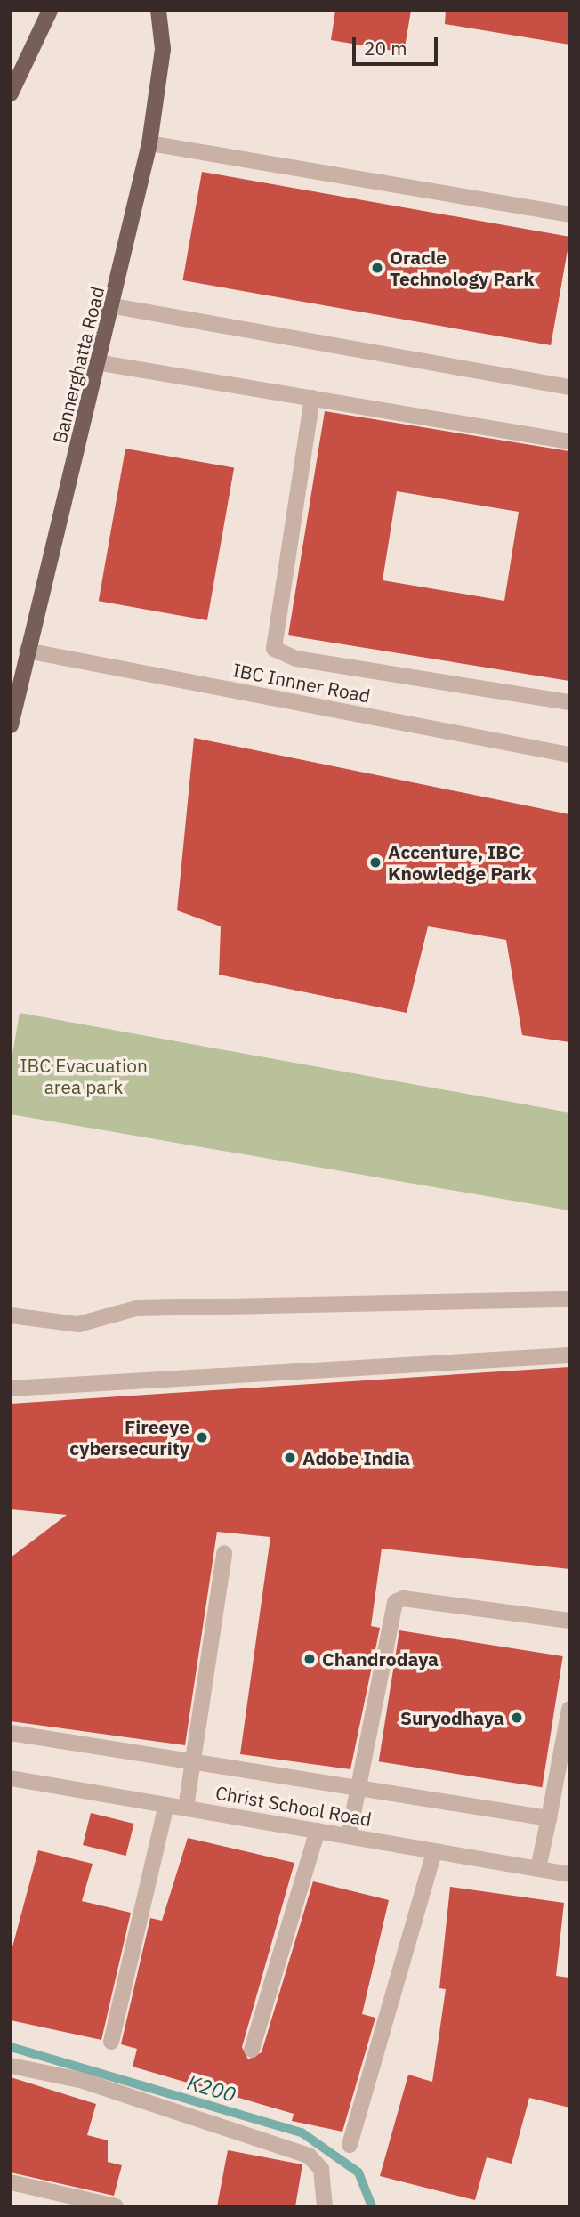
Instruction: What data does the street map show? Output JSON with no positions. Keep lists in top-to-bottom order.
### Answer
{
  "streets": {
    "main road": ["Bannerghatta Road"],
    "street": ["IBC Innner Road", "Christ School Road"]
  },
  "crossings": [
    ["Bannerghatta Road", "IBC Innner Road"]
  ],
  "water": ["K200"],
  "parks": ["IBC Evacuation area park"],
  "places": [
    "Oracle Technology Park",
    "Accenture, IBC Knowledge Park",
    "Fireeye cybersecurity",
    "Adobe India",
    "Chandrodaya",
    "Suryodhaya"
  ],
  "scale_bar": "20 m"
}
